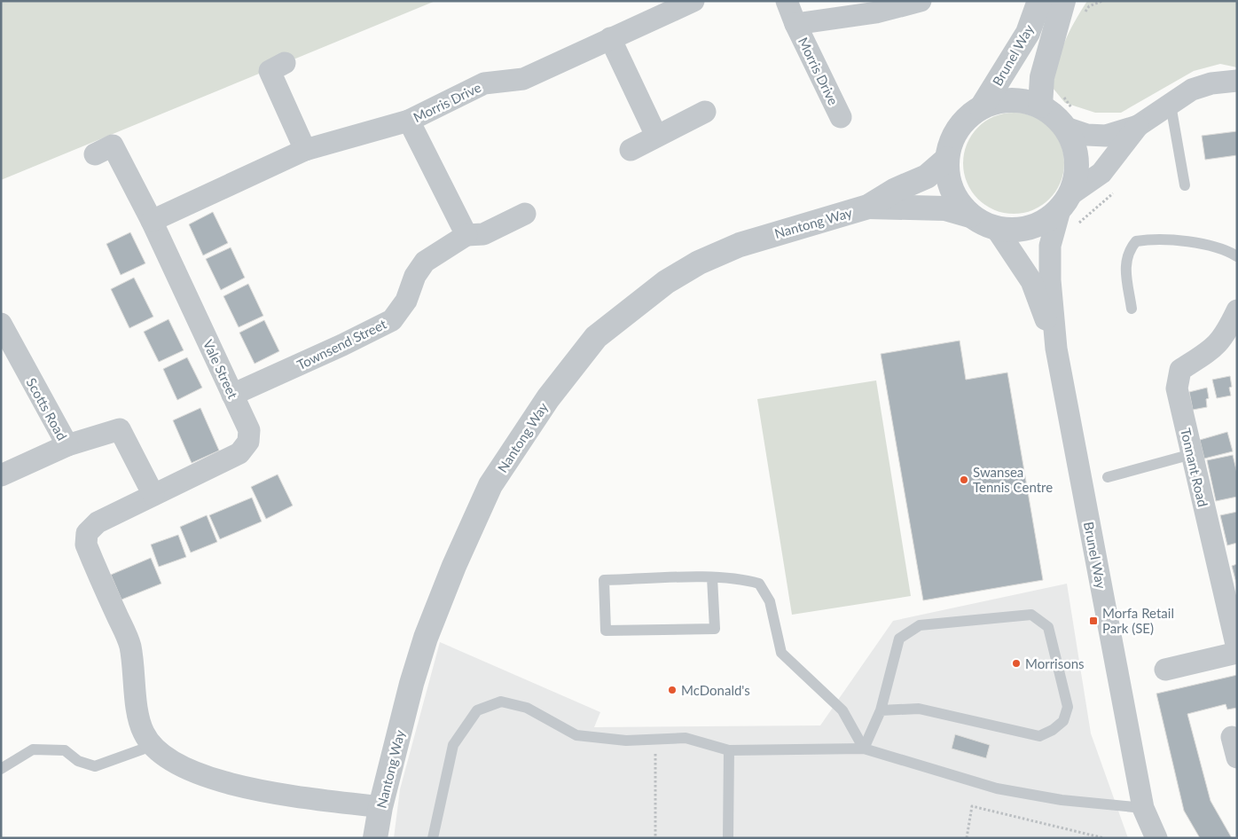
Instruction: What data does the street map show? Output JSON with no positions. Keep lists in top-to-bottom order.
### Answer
{
  "streets": {
    "street": [
      "Brunel Way",
      "Morris Drive",
      "Nantong Way",
      "Townsend Street",
      "Vale Street",
      "Scotts Road",
      "Tonnant Road"
    ]
  },
  "crossings": [
    ["Brunel Way", "Nantong Way"],
    ["Morris Drive", "Vale Street"],
    ["Townsend Street", "Vale Street"],
    ["Vale Street", "Scotts Road"]
  ],
  "places": {
    "other": ["Swansea Tennis Centre", "Morrisons", "McDonald's"],
    "transit": ["Morfa Retail Park (SE)"]
  }
}
